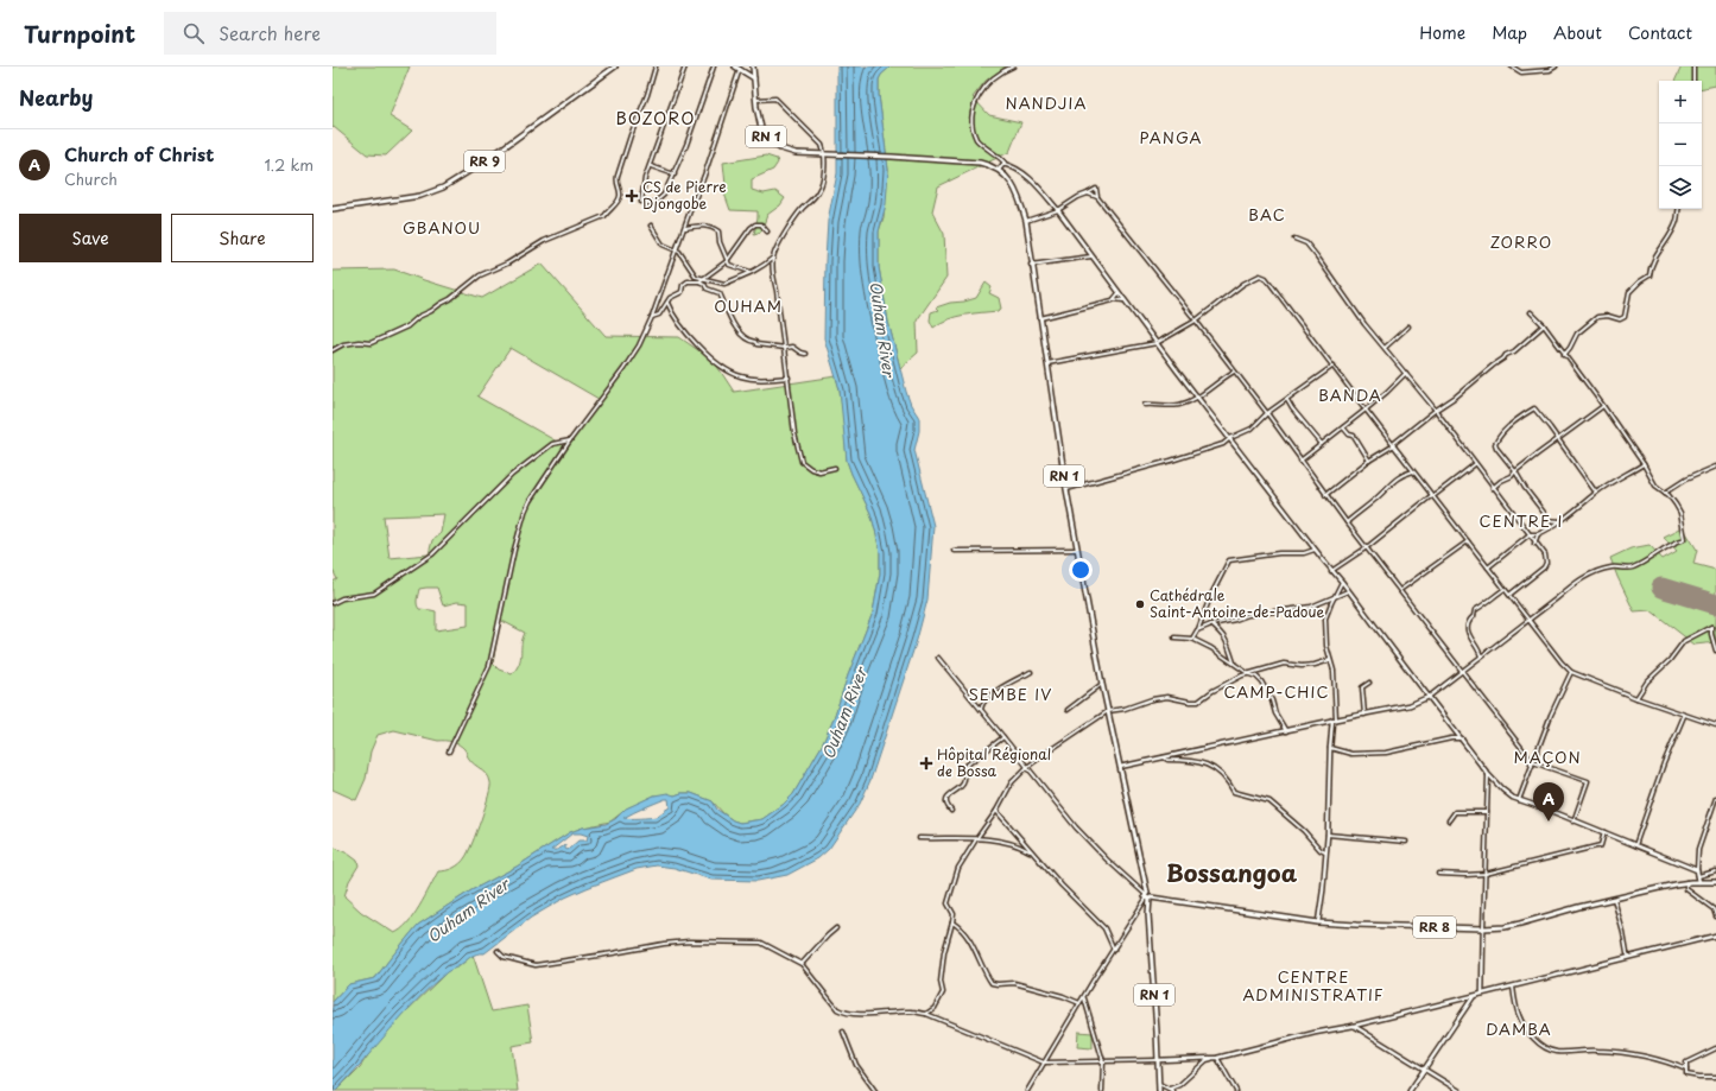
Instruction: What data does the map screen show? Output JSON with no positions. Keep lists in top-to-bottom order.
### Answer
{
  "streets": {
    "main road": ["RN 1", "RR 9", "RR 8"]
  },
  "crossings": [
    ["RN 1", "RR 8"]
  ],
  "districts": [
    "NANDJIA",
    "BOZORO",
    "PANGA",
    "BAC",
    "GBANOU",
    "ZORRO",
    "OUHAM",
    "BANDA",
    "CENTRE I",
    "CAMP-CHIC",
    "SEMBE IV",
    "MAÇON",
    "Bossangoa",
    "CENTRE ADMINISTRATIF",
    "DAMBA"
  ],
  "water": ["Ouham River"],
  "places": {
    "health": ["CS de Pierre Djongobe", "Hôpital Régional de Bossa"],
    "other": ["Cathédrale Saint-Antoine-de-Padoue"]
  },
  "page": {
    "header": "Turnpoint",
    "search": "Search here",
    "nav": [
      "Home",
      "Map",
      "About",
      "Contact"
    ],
    "heading": "Nearby",
    "map_buttons": ["+", "−"],
    "list": [
      {
        "mark": "A",
        "name": "Church of Christ",
        "note": "Church",
        "value": "1.2 km"
      }
    ],
    "buttons": ["Save", "Share"],
    "pins": "A"
  }
}
